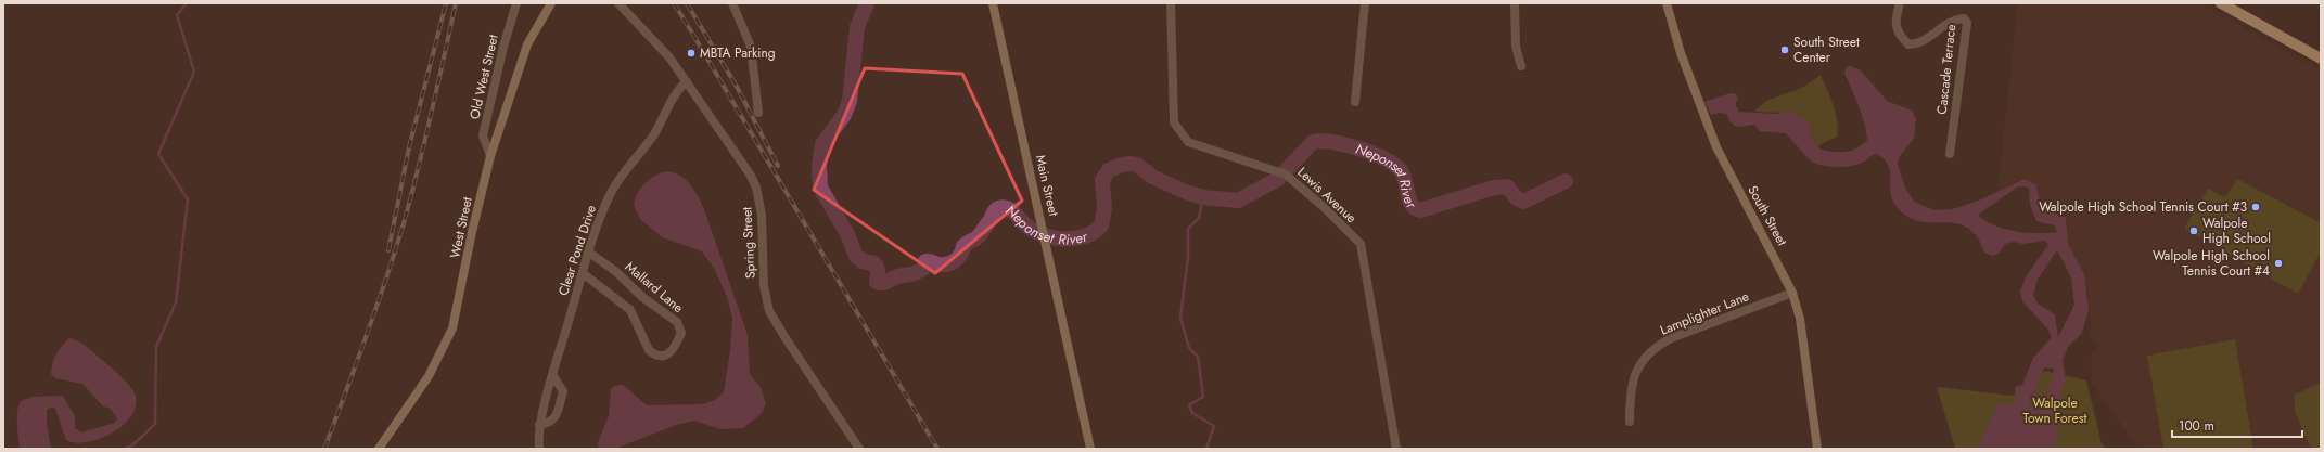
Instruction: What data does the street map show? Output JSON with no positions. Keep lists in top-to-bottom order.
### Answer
{
  "streets": {
    "street": [
      "Cascade Terrace",
      "Old West Street",
      "Main Street",
      "Lewis Avenue",
      "South Street",
      "West Street",
      "Spring Street",
      "Clear Pond Drive",
      "Mallard Lane",
      "Lamplighter Lane"
    ]
  },
  "crossings": [
    ["Old West Street", "West Street"],
    ["South Street", "Lamplighter Lane"],
    ["Spring Street", "Clear Pond Drive"],
    ["Clear Pond Drive", "Mallard Lane"]
  ],
  "water": ["Neponset River"],
  "parks": ["Walpole Town Forest"],
  "places": [
    "South Street Center",
    "MBTA Parking",
    "Walpole High School Tennis Court #3",
    "Walpole High School",
    "Walpole High School Tennis Court #4"
  ],
  "scale_bar": "100 m"
}
